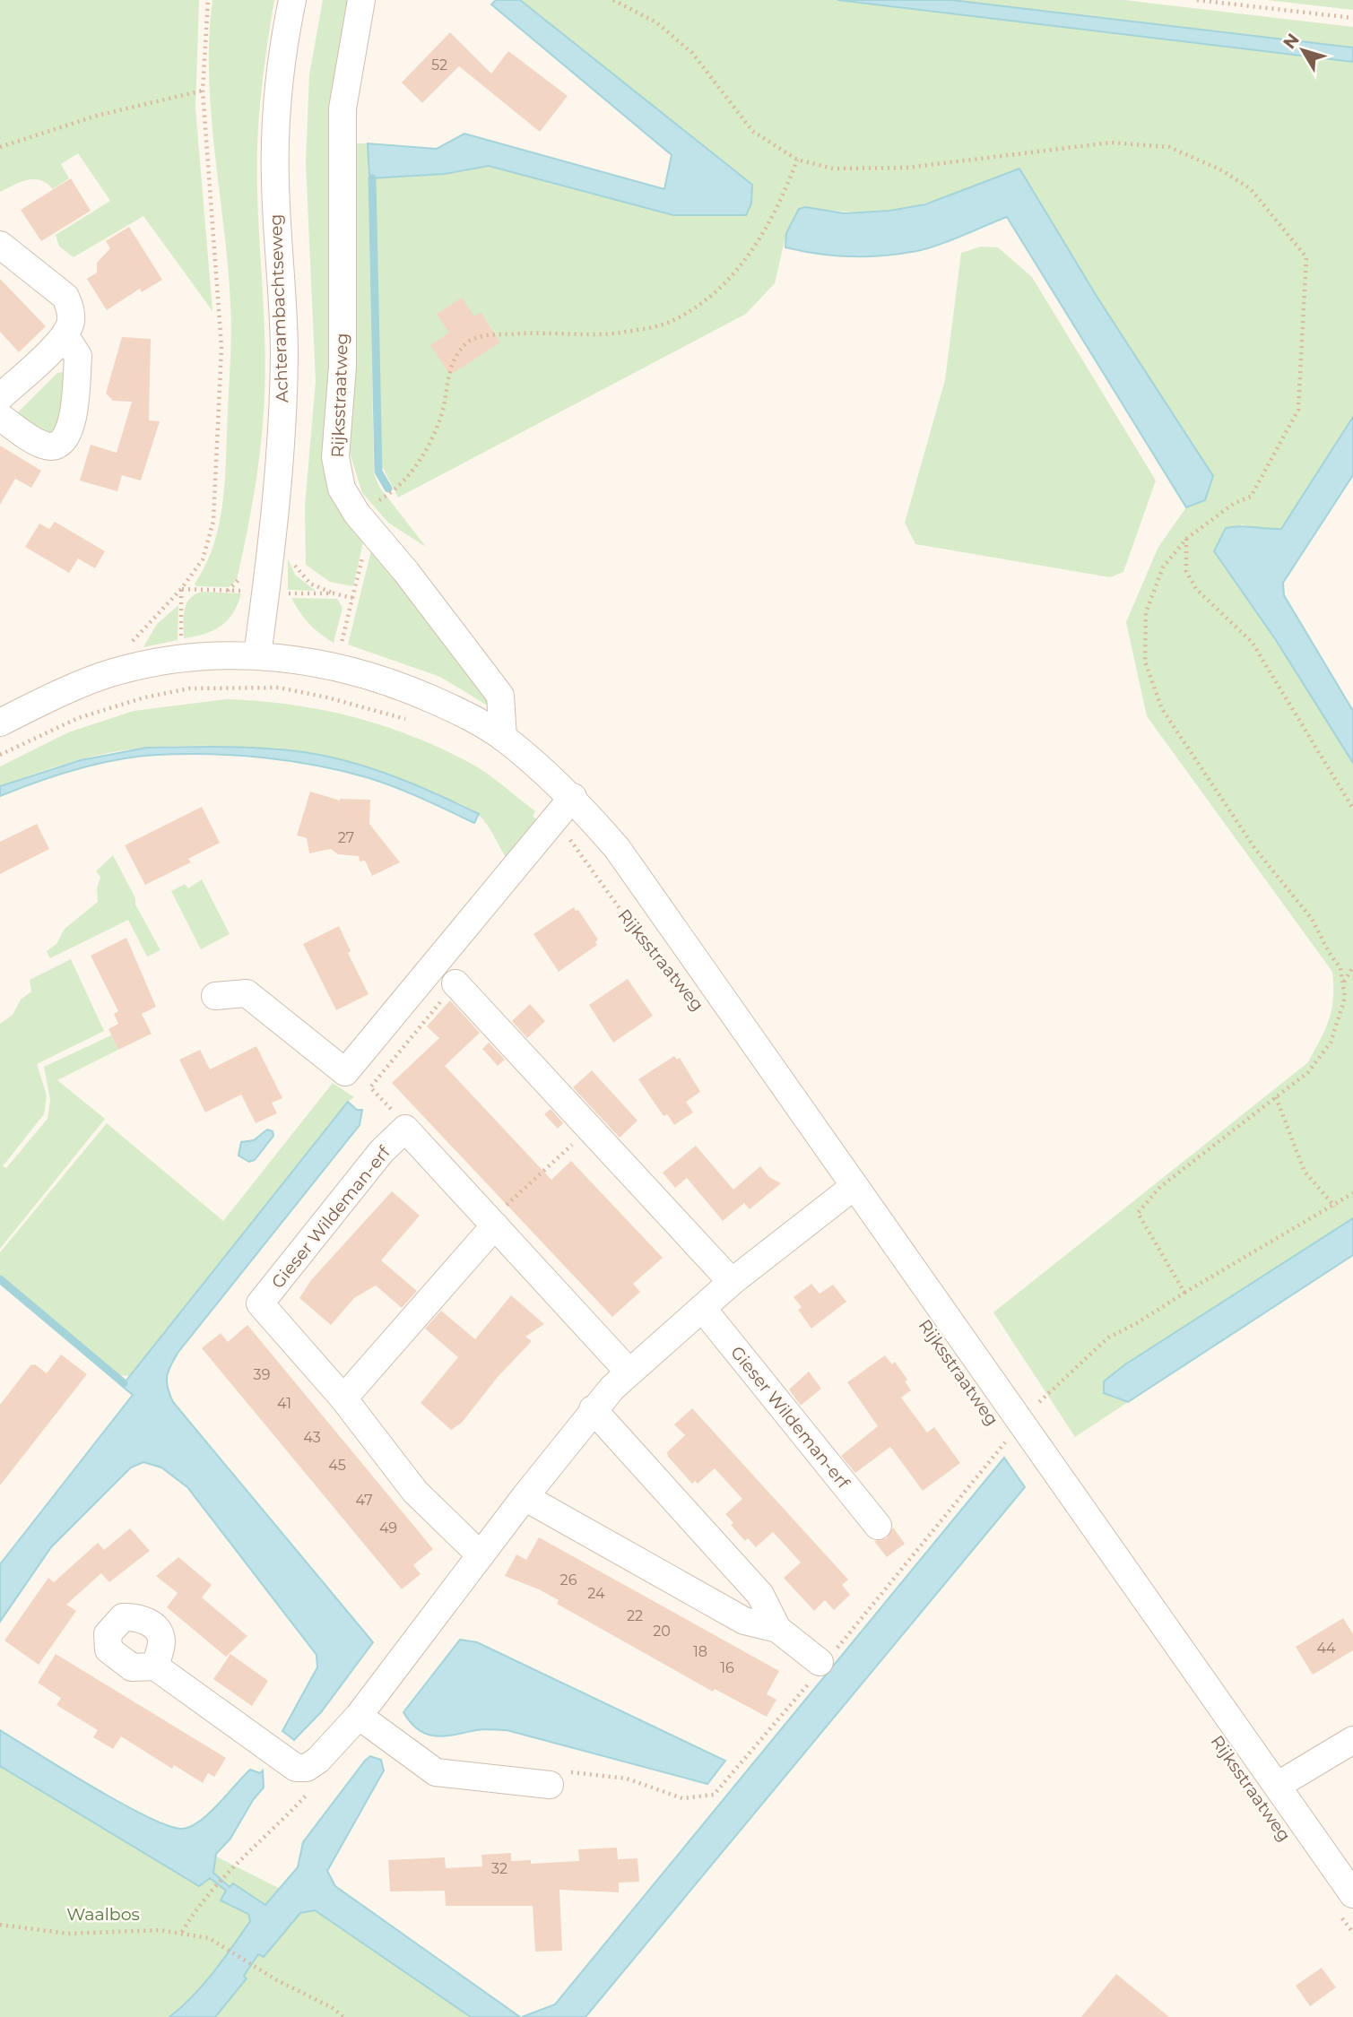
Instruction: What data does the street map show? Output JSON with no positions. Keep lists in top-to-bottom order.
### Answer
{
  "streets": {
    "street": ["Achterambachtseweg", "Rijksstraatweg", "Gieser Wildeman-erf"]
  },
  "crossings": [
    ["Achterambachtseweg", "Rijksstraatweg"]
  ],
  "parks": ["Waalbos"],
  "house_numbers": [
    "52",
    "27",
    "39",
    "41",
    "43",
    "45",
    "47",
    "49",
    "26",
    "24",
    "22",
    "20",
    "44",
    "18",
    "16",
    "32"
  ],
  "north": "top left"
}
